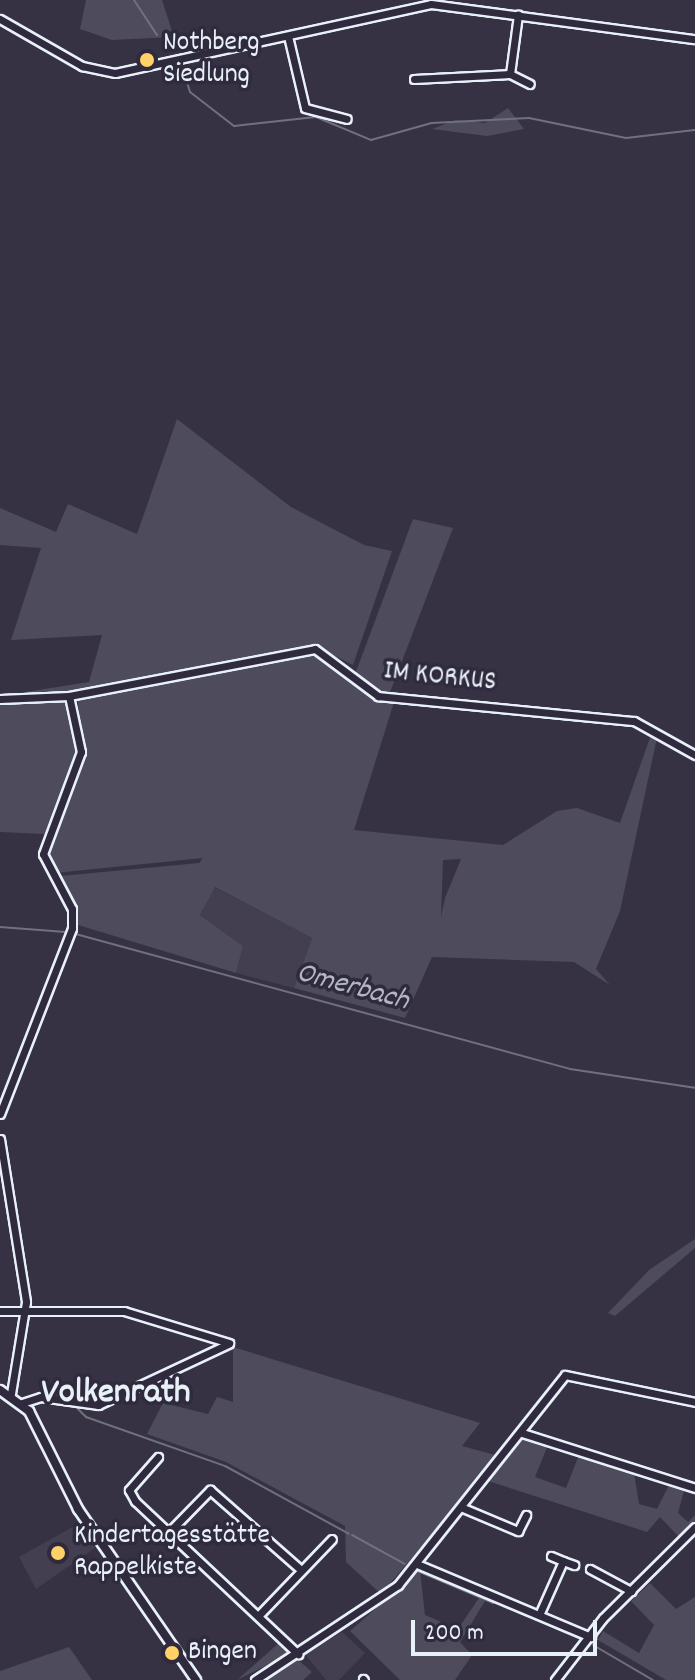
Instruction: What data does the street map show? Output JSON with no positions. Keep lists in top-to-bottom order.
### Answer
{
  "streets": {
    "street": ["IM KORKUS"]
  },
  "districts": ["Volkenrath"],
  "water": ["Omerbach"],
  "places": ["Nothberg Siedlung", "Kindertagesstätte Rappelkiste", "Bingen"],
  "scale_bar": "200 m"
}
